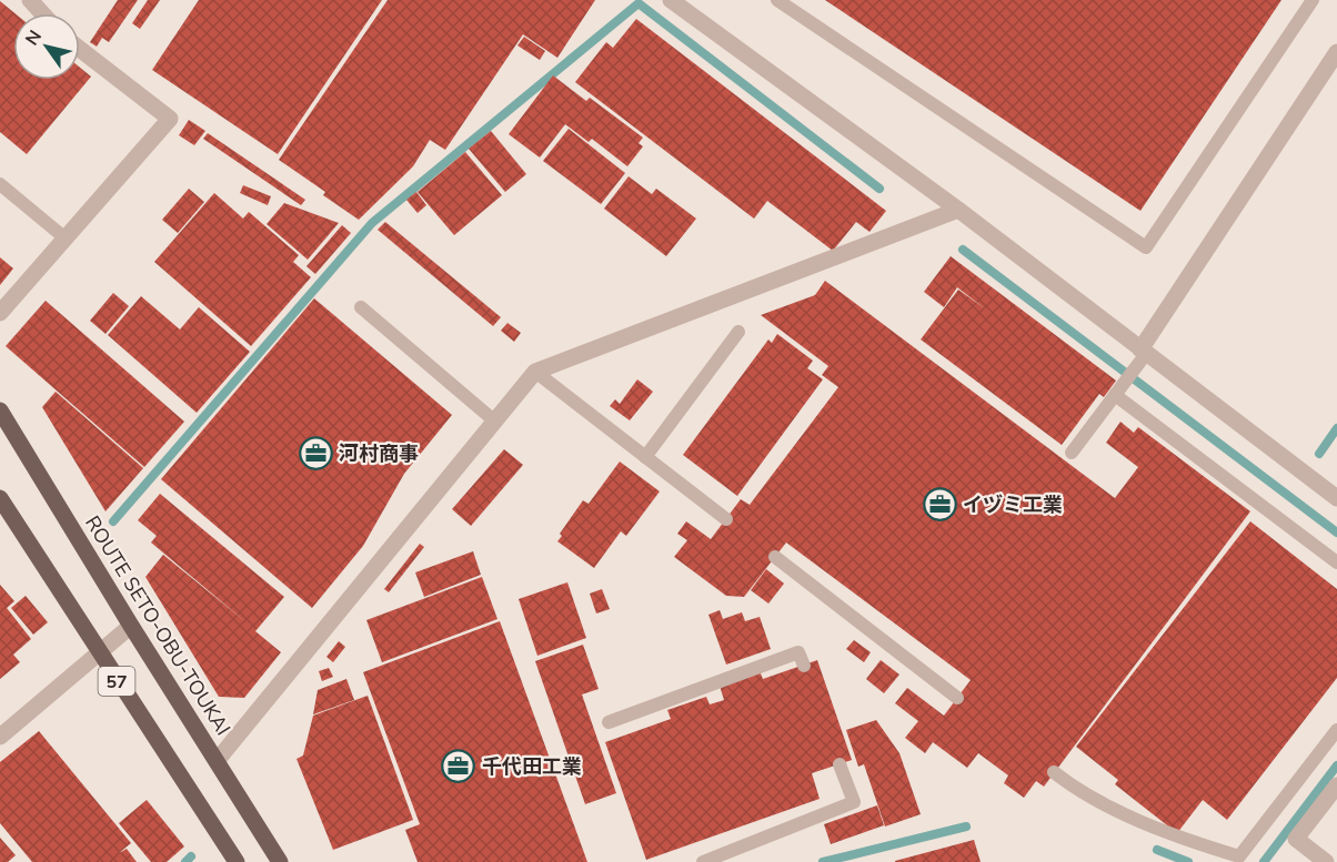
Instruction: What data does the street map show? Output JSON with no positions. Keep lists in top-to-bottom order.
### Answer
{
  "streets": {
    "main road": ["ROUTE SETO-OBU-TOUKAI", "57"]
  },
  "places": {
    "office": ["河村商事", "イヅミ工業", "千代田工業"]
  },
  "north": "top left"
}
